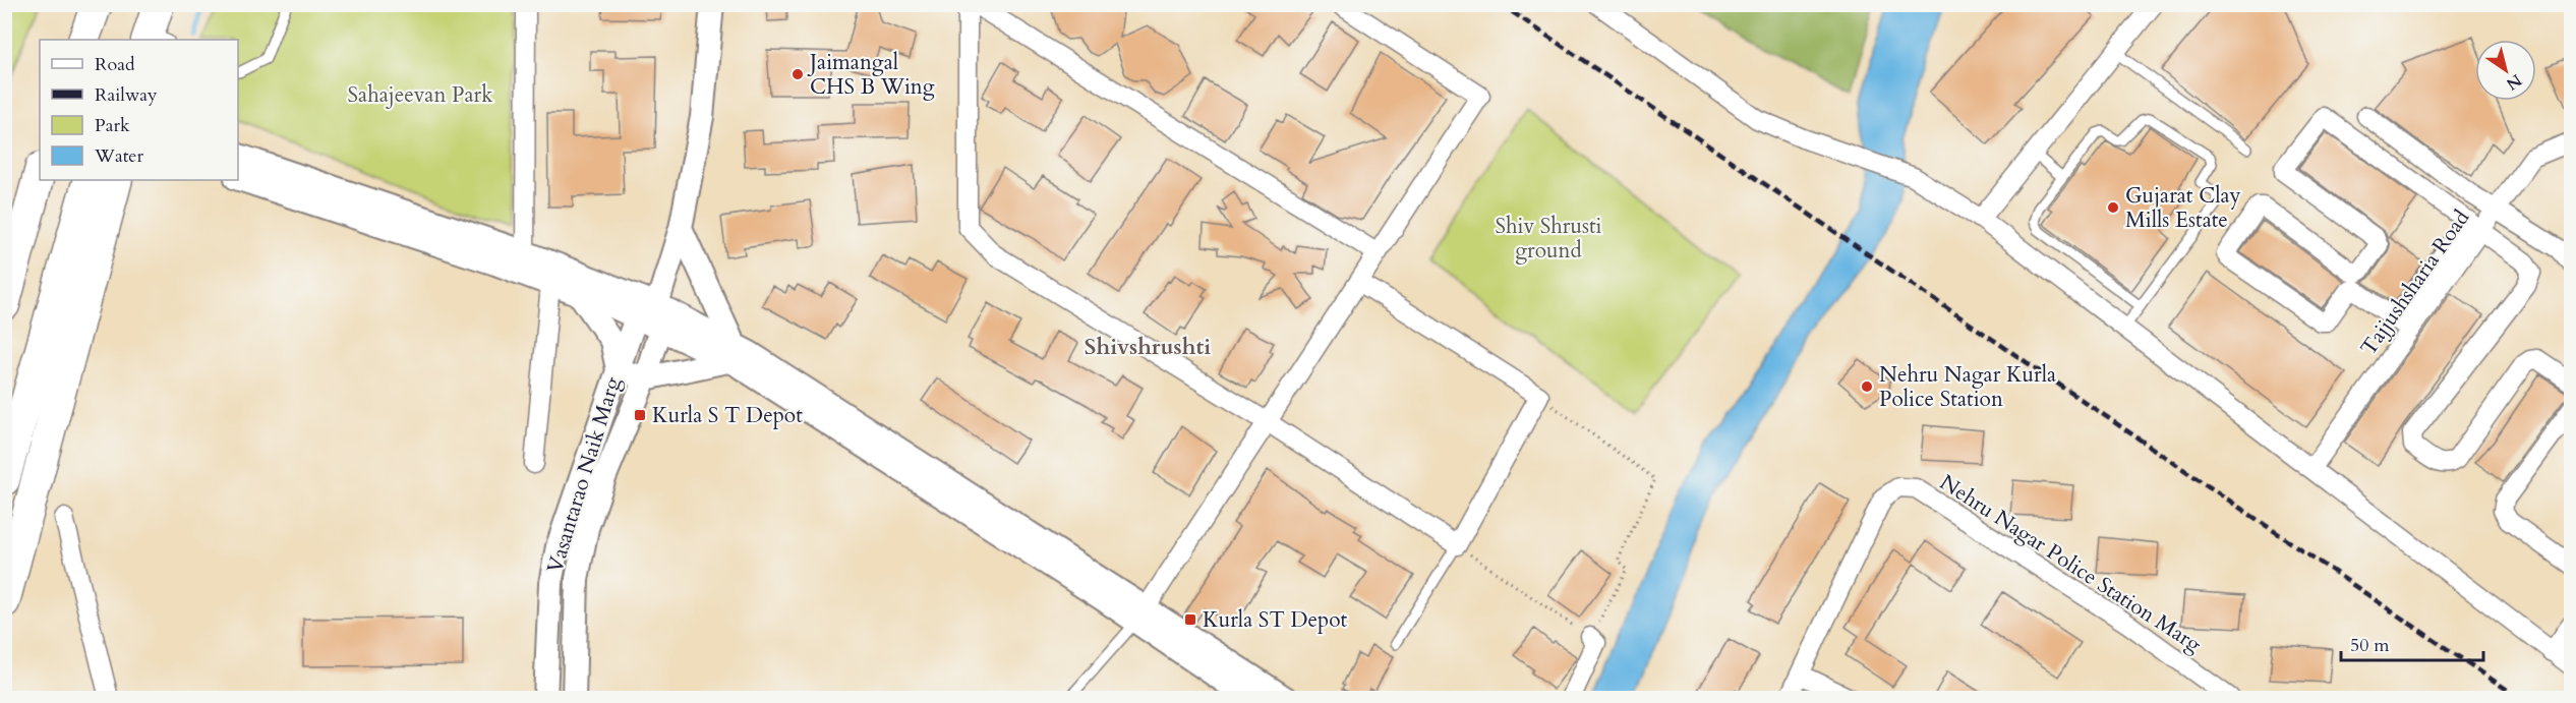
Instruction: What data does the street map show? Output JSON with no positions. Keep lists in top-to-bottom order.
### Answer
{
  "streets": {
    "street": ["Tajjushsharia Road", "Vasantarao Naik Marg", "Nehru Nagar Police Station Marg"]
  },
  "districts": ["Shivshrushti"],
  "parks": ["Sahajeevan Park", "Shiv Shrusti ground"],
  "places": {
    "other": ["Jaimangal CHS B Wing", "Gujarat Clay Mills Estate", "Nehru Nagar Kurla Police Station"],
    "transit": ["Kurla S T Depot", "Kurla ST Depot"]
  },
  "legend": [
    "Road",
    "Railway",
    "Park",
    "Water"
  ],
  "scale_bar": "50 m",
  "north": "bottom right"
}
